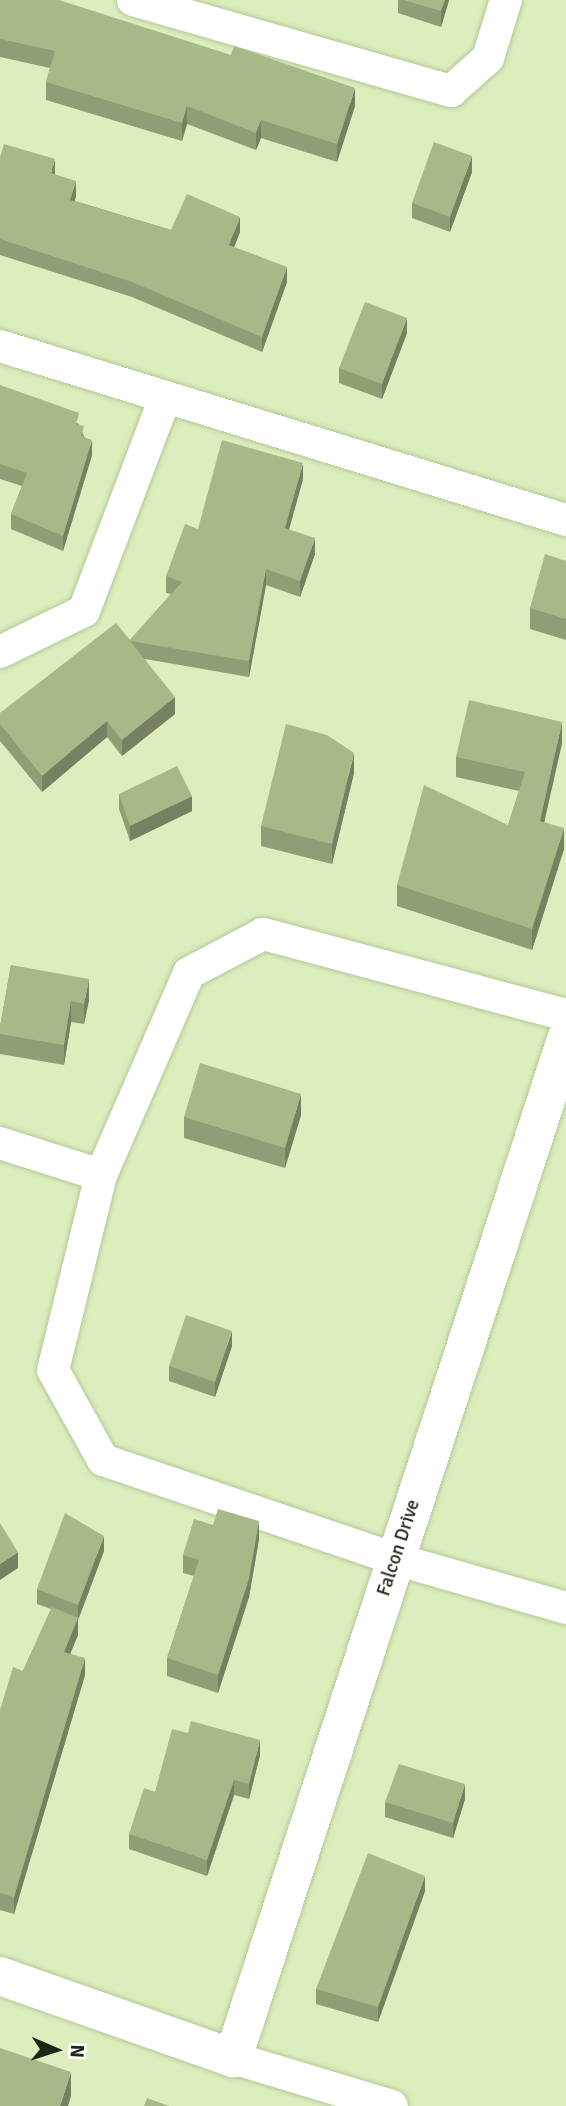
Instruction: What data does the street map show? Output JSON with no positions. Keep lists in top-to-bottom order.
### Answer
{
  "streets": {
    "street": ["Falcon Drive"]
  },
  "north": "right"
}
